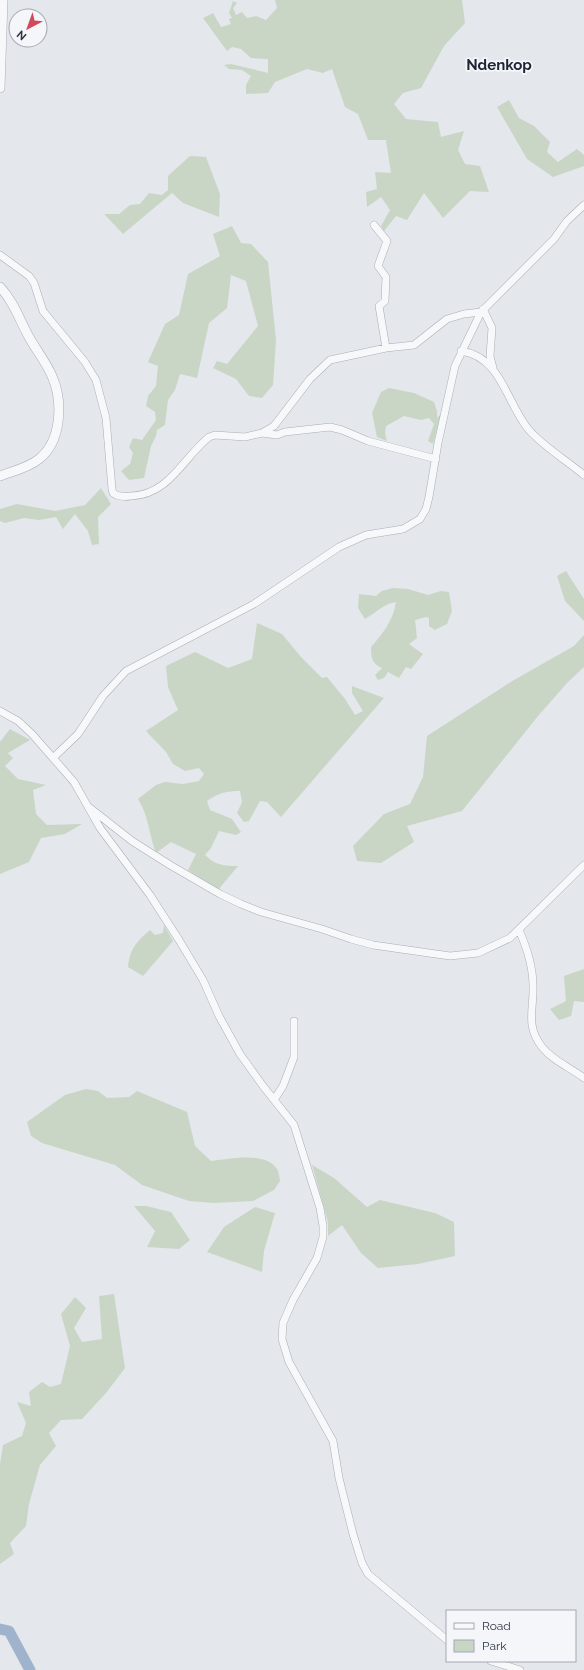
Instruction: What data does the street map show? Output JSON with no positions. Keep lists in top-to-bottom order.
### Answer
{
  "districts": ["Ndenkop"],
  "legend": ["Road", "Park"],
  "north": "bottom left"
}
